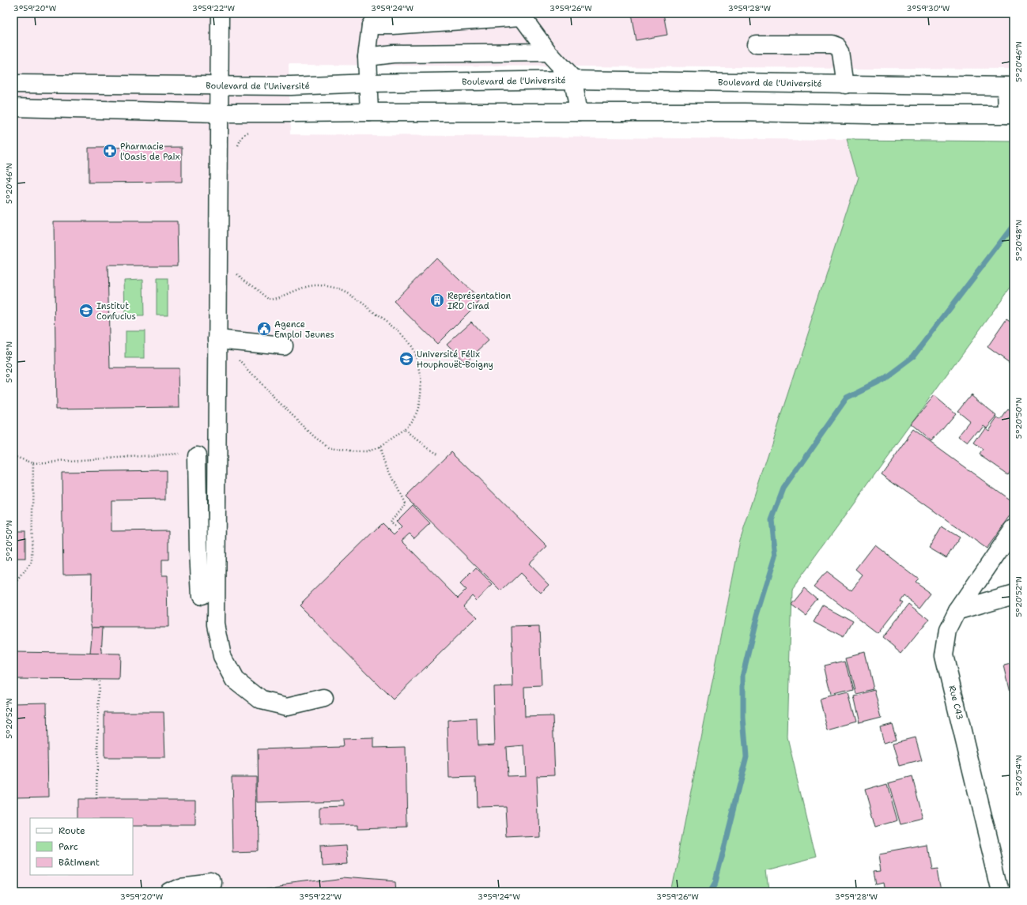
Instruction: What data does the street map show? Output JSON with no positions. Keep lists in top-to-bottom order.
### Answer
{
  "streets": {
    "street": ["Boulevard de l'Université", "Rue C43"]
  },
  "places": {
    "pharmacy": ["Pharmacie l'Oasis de Paix"],
    "building": ["Représentation IRD Cirad"],
    "school or university": ["Institut Confucius", "Université Félix Houphouët-Boigny"],
    "public building": ["Agence Emploi Jeunes"]
  },
  "legend": ["Route", "Parc", "Bâtiment"],
  "coordinates": [
    "3°59'20\"W",
    "3°59'22\"W",
    "3°59'24\"W",
    "3°59'26\"W",
    "3°59'28\"W",
    "3°59'30\"W",
    "5°20'46\"N",
    "5°20'48\"N",
    "5°20'50\"N",
    "5°20'52\"N",
    "5°20'54\"N"
  ]
}
